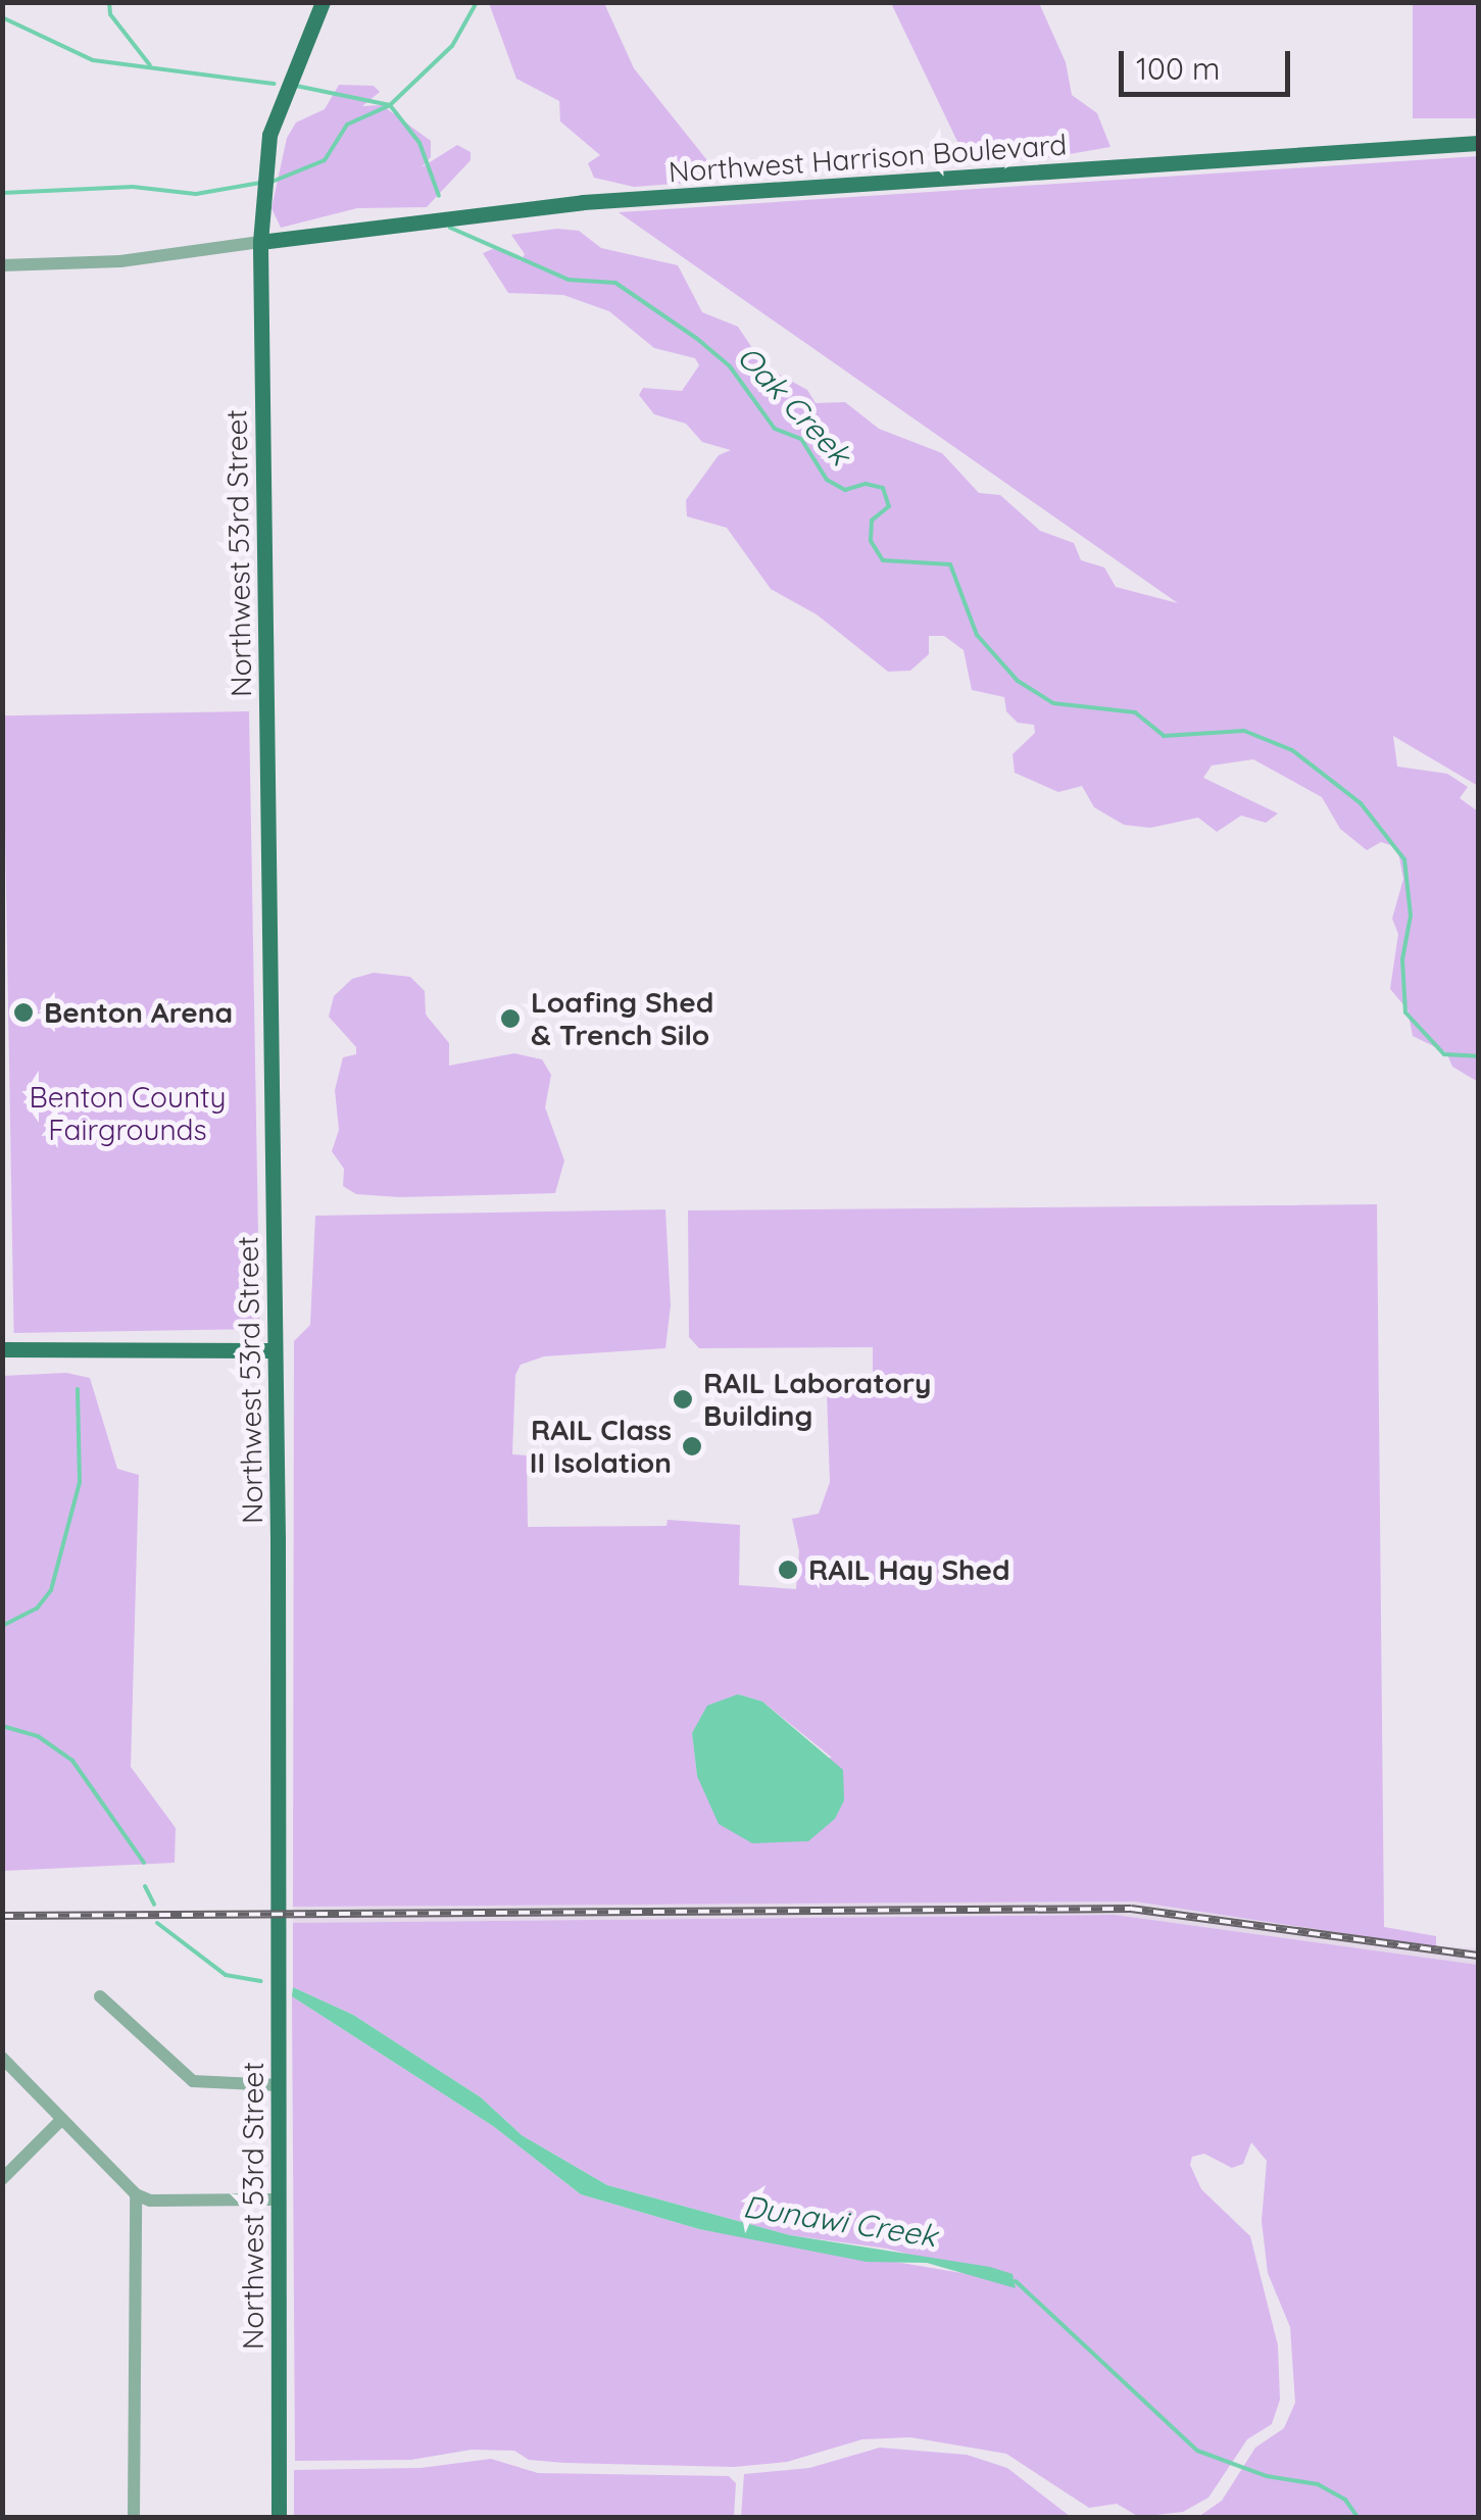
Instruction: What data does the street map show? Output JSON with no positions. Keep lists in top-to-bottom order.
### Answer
{
  "streets": {
    "main road": ["Northwest Harrison Boulevard", "Northwest 53rd Street"]
  },
  "crossings": [
    ["Northwest Harrison Boulevard", "Northwest 53rd Street"]
  ],
  "water": ["Oak Creek", "Dunawi Creek"],
  "parks": ["Benton County Fairgrounds"],
  "places": [
    "Benton Arena",
    "Loafing Shed & Trench Silo",
    "RAIL Laboratory Building",
    "RAIL Class II Isolation",
    "RAIL Hay Shed"
  ],
  "scale_bar": "100 m"
}
